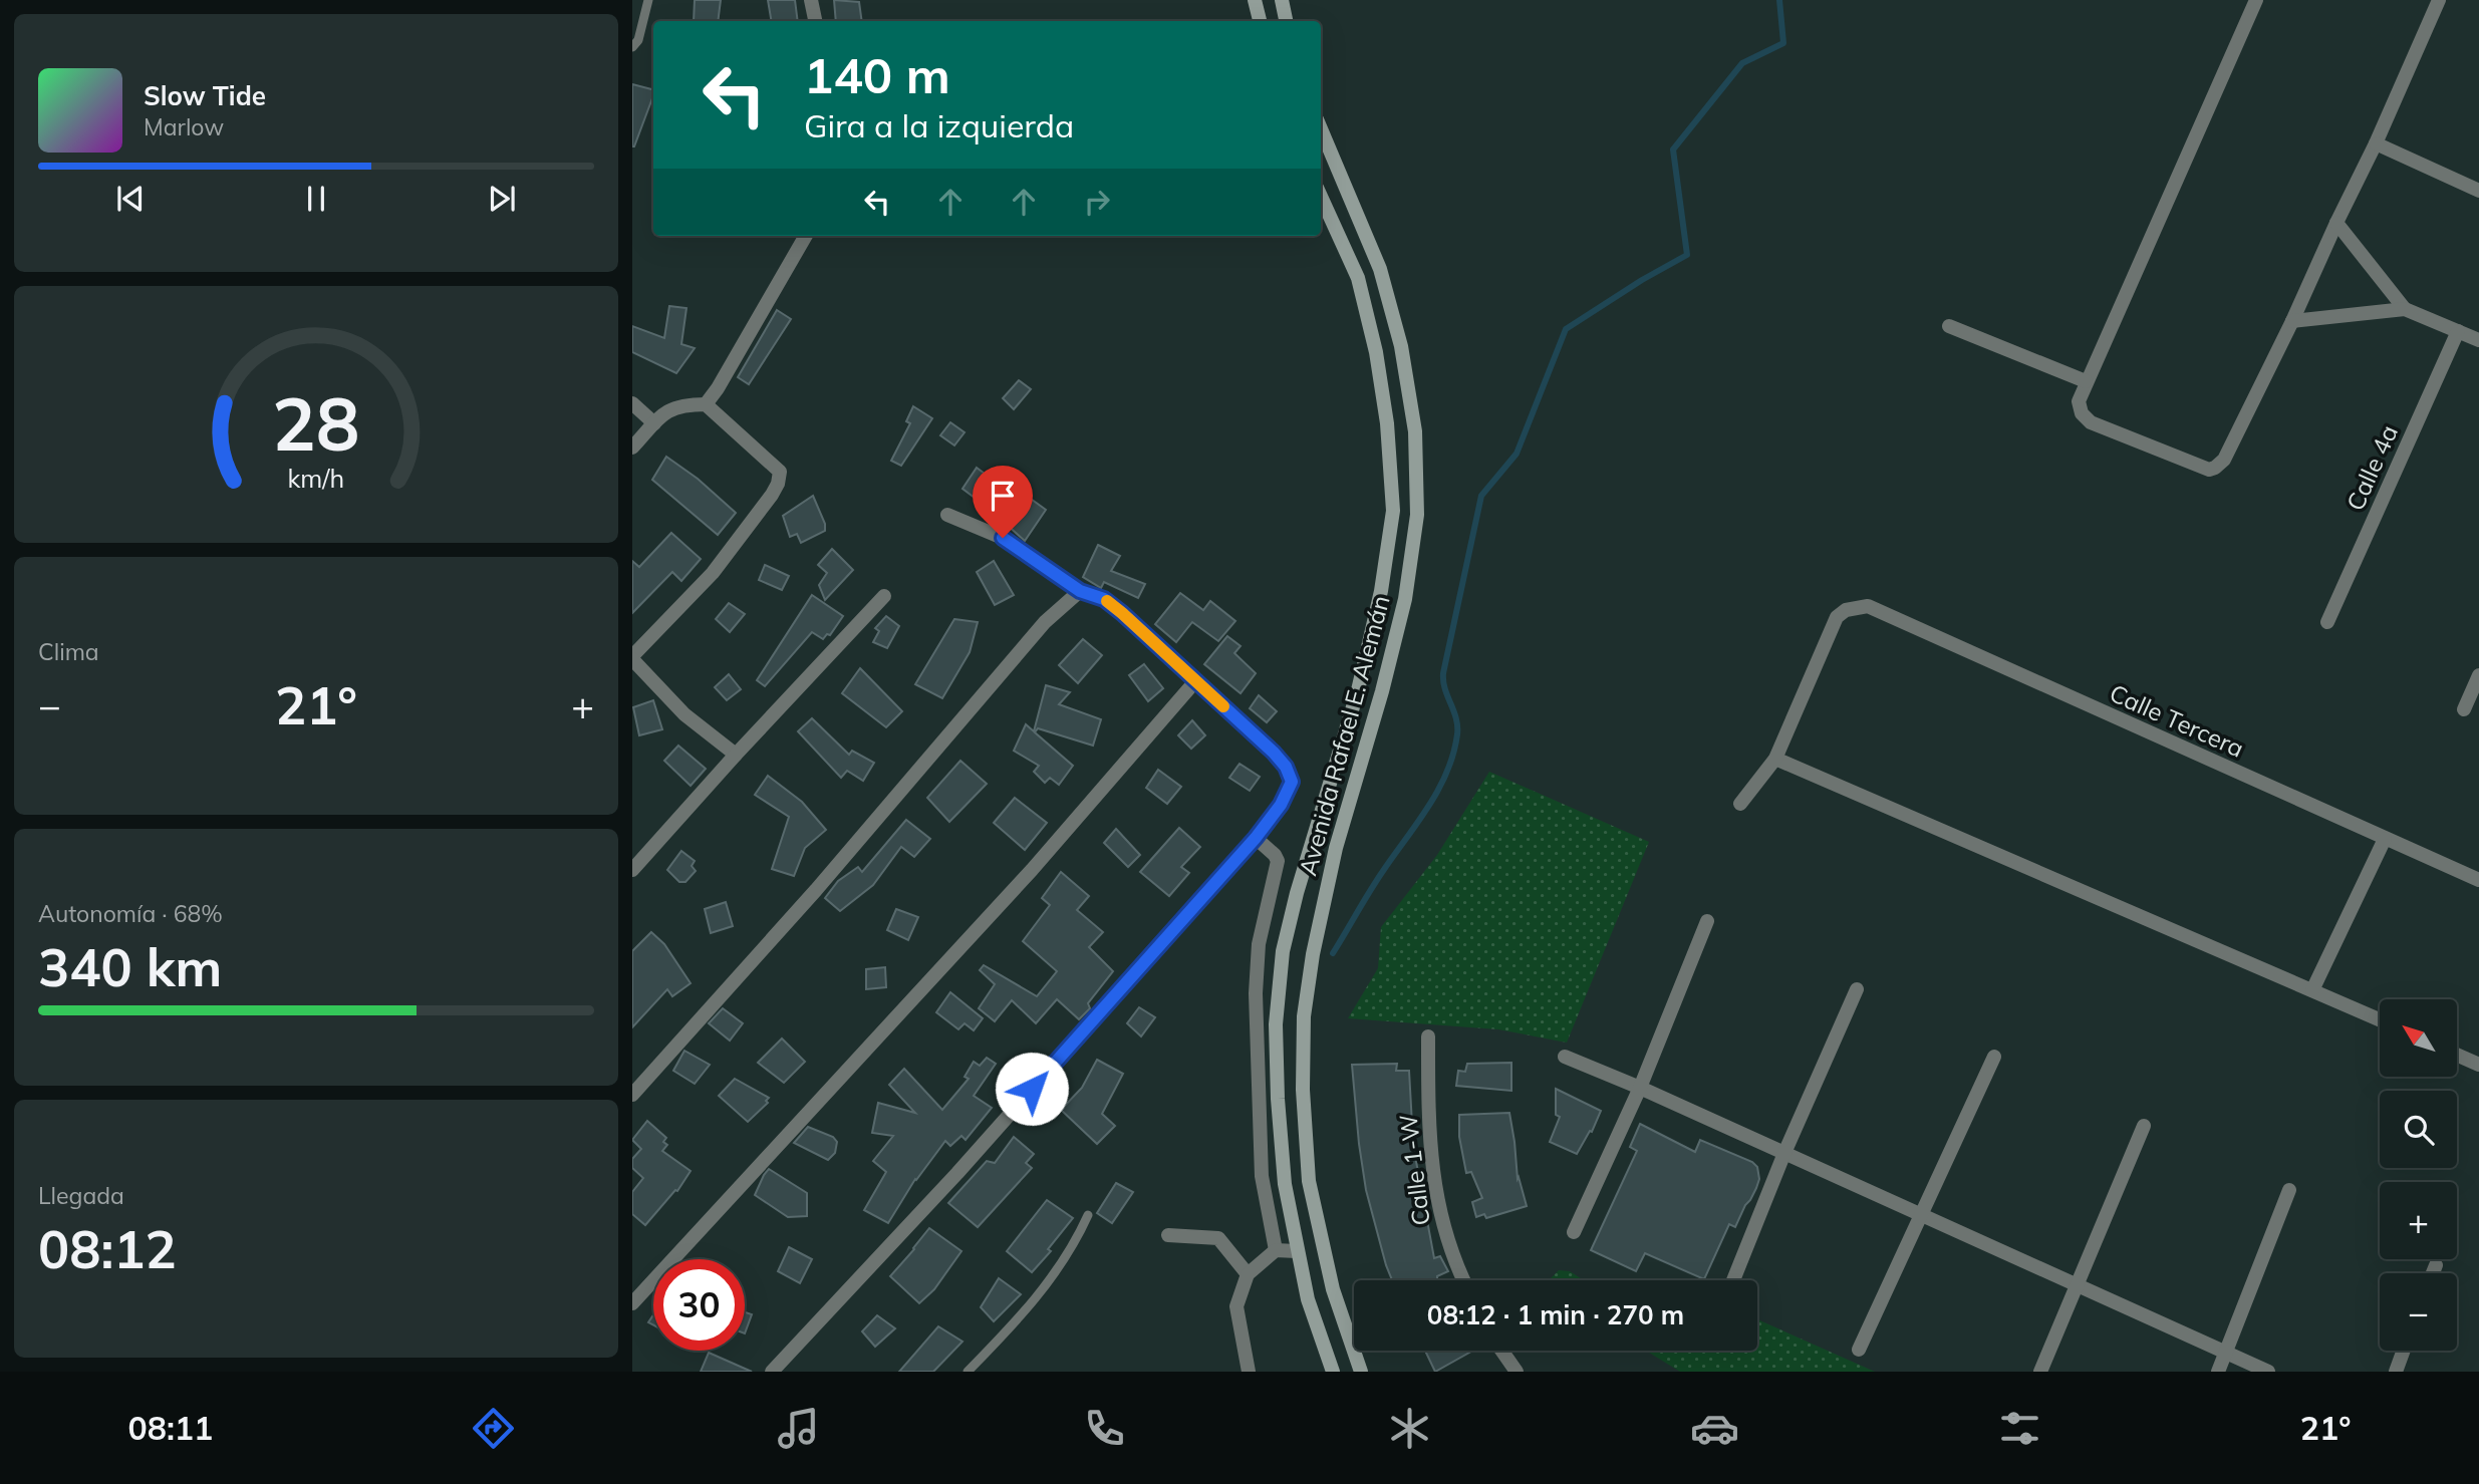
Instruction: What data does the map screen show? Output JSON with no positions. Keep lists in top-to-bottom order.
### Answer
{
  "streets": {
    "main road": ["Avenida Rafael E. Alemán"],
    "street": ["Calle 4a", "Calle Tercera", "Calle 1-W"]
  },
  "north": "top left",
  "page": {
    "turn": ["140 m", "Gira a la izquierda"],
    "song": ["Slow Tide", "Marlow"],
    "tile": [
      "Clima",
      ["Autonomía · 68%", "340 km"],
      ["Llegada", "08:12"]
    ],
    "heat": ["−", "21°", "+"],
    "map_buttons": ["+", "−"],
    "limit": "30",
    "trip": "08:12 · 1 min · 270 m",
    "tabs": ["08:11", "21°"],
    "gauge": ["28", "km/h"]
  }
}
